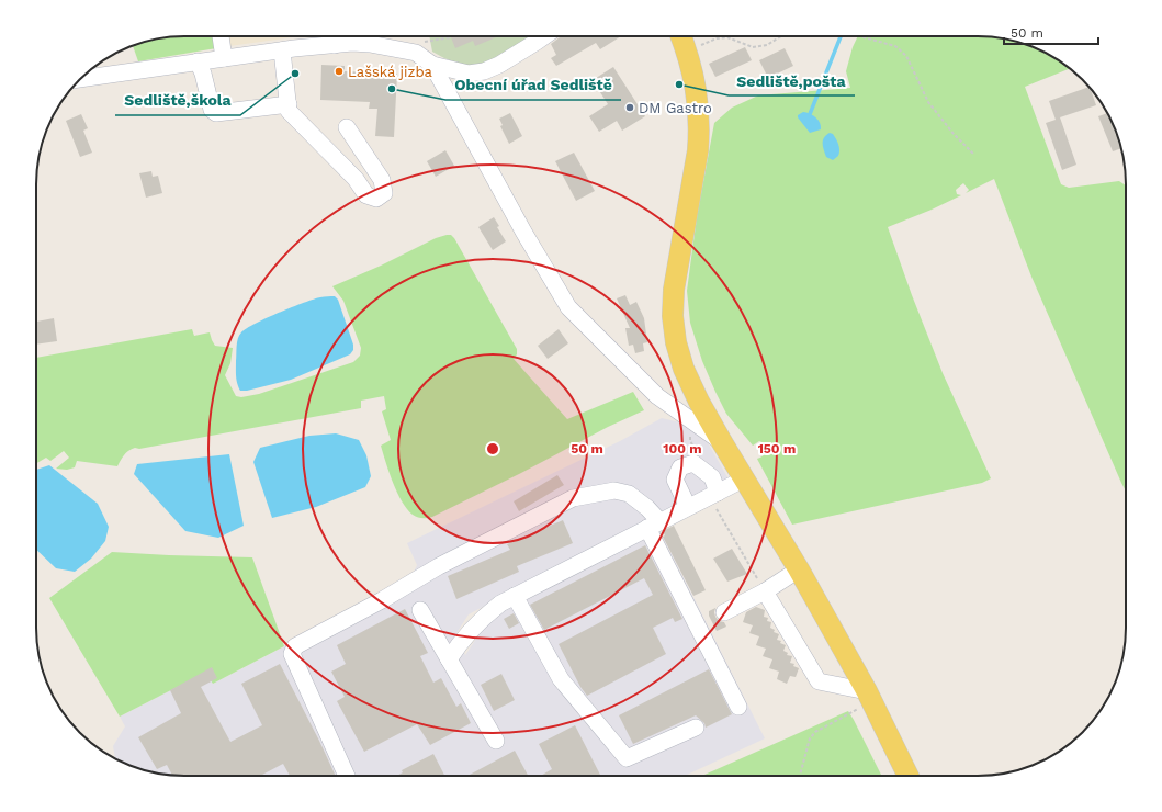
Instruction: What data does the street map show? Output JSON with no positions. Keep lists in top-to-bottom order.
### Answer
{
  "places": [
    "Lašská jizba",
    "Sedliště,škola",
    "Sedliště,pošta",
    "Obecní úřad Sedliště",
    "DM Gastro"
  ],
  "scale_bar": "50 m",
  "rings": ["50 m", "100 m", "150 m"]
}
